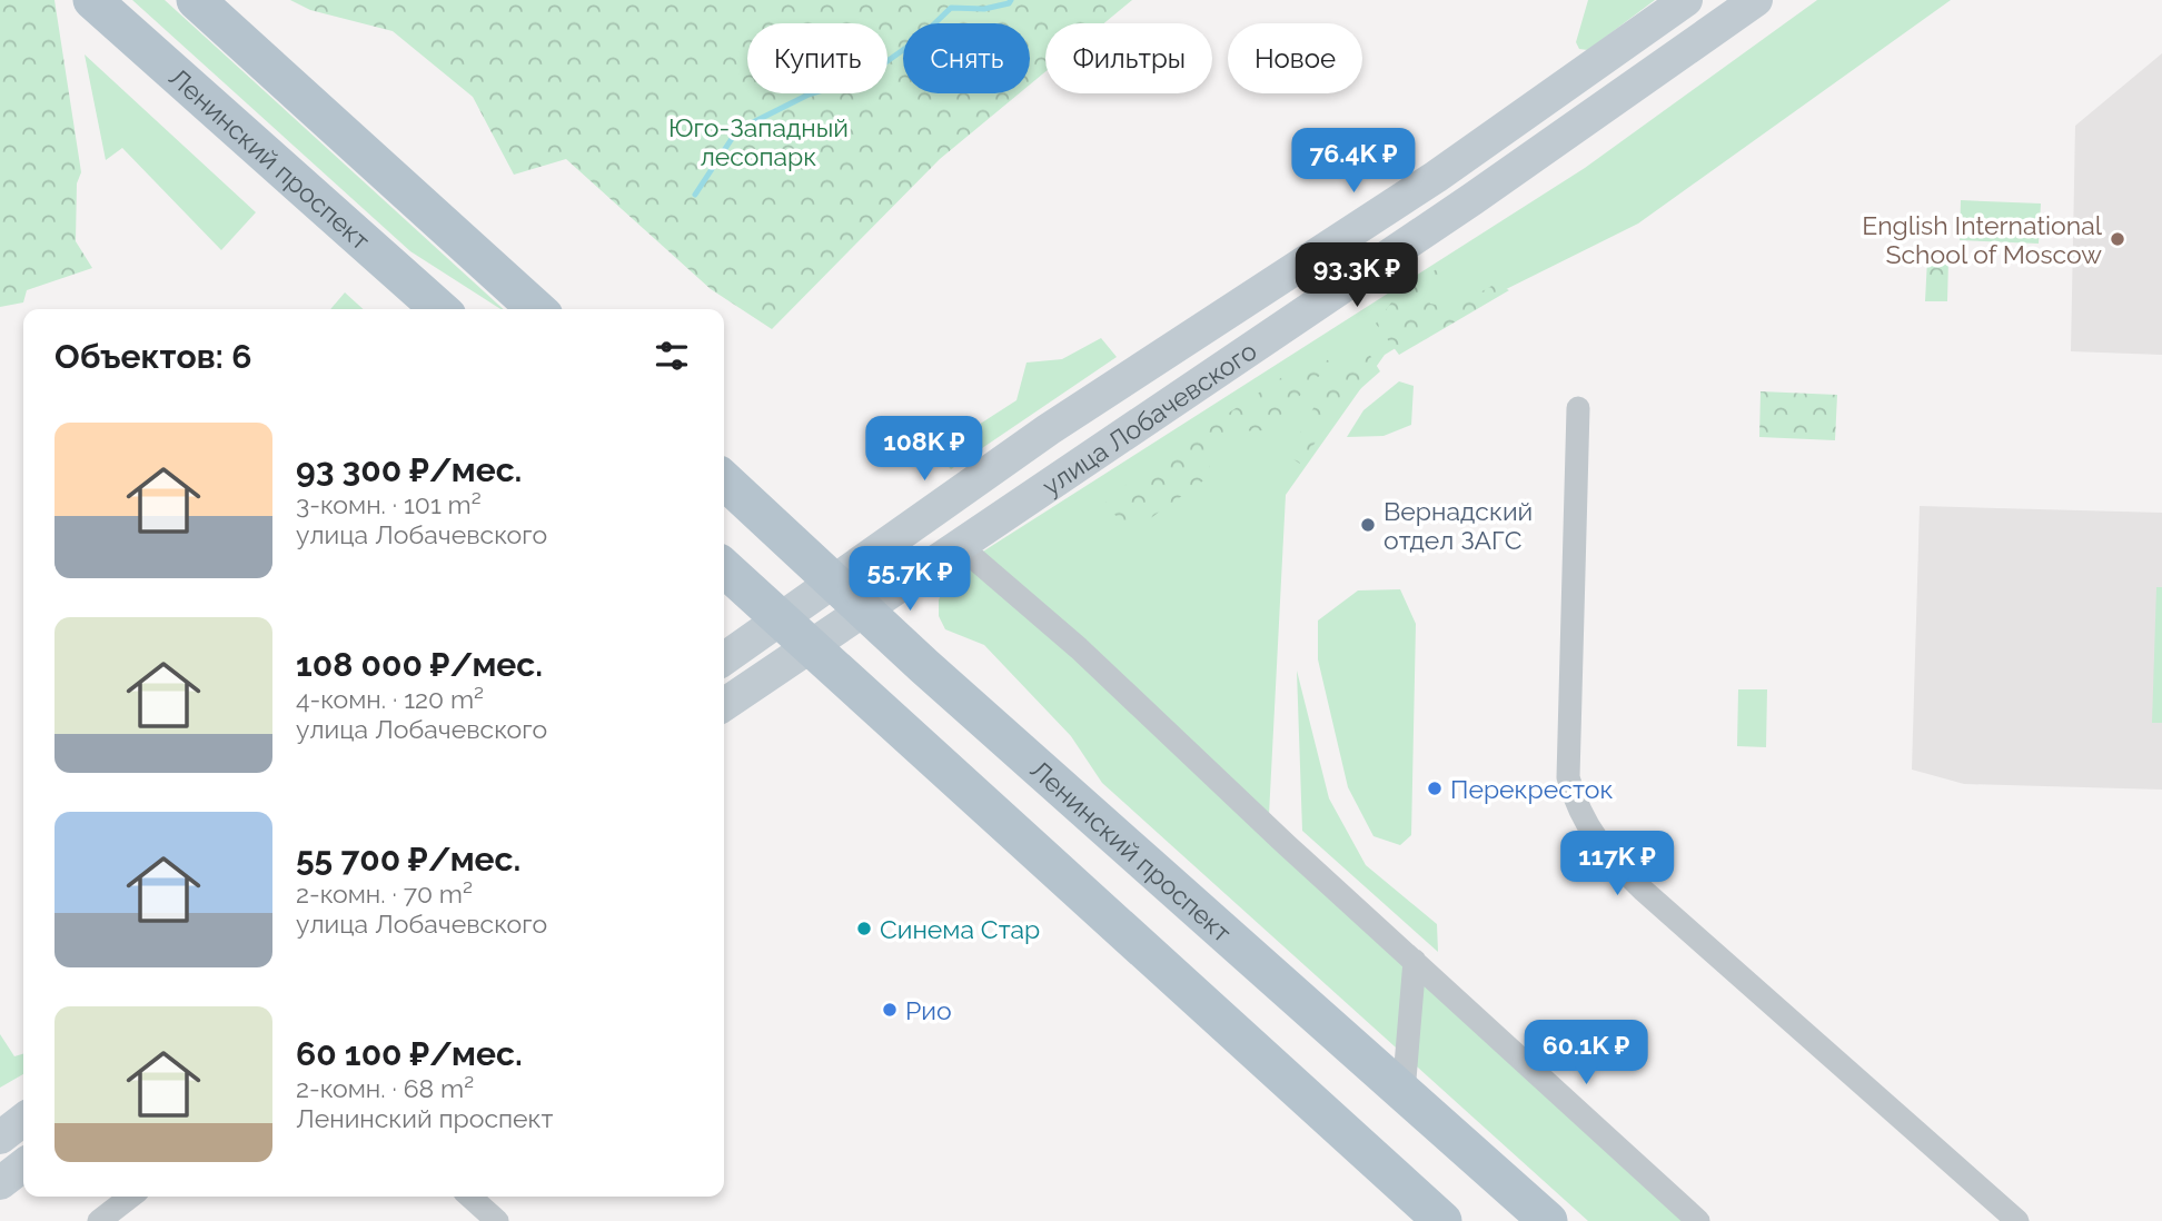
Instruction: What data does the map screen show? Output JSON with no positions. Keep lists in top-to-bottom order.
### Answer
{
  "streets": {
    "main road": ["Ленинский проспект", "улица Лобачевского"]
  },
  "crossings": [
    ["Ленинский проспект", "улица Лобачевского"]
  ],
  "parks": ["Юго-Западный лесопарк"],
  "places": [
    "English International School of Moscow",
    "Вернадский отдел ЗАГС",
    "Перекресток",
    "Синема Стар",
    "Рио"
  ],
  "page": {
    "chip": [
      "Купить",
      "Снять",
      "Фильтры",
      "Новое"
    ],
    "price": [
      "76.4K ₽",
      "93.3K ₽",
      "108K ₽",
      "55.7K ₽",
      "117K ₽",
      "60.1K ₽"
    ],
    "heading": "Объектов: 6",
    "list": [
      {
        "name": "93 300 ₽/мес.",
        "note": "3-комн. · 101 m² · улица Лобачевского"
      },
      {
        "name": "108 000 ₽/мес.",
        "note": "4-комн. · 120 m² · улица Лобачевского"
      },
      {
        "name": "55 700 ₽/мес.",
        "note": "2-комн. · 70 m² · улица Лобачевского"
      },
      {
        "name": "60 100 ₽/мес.",
        "note": "2-комн. · 68 m² · Ленинский проспект"
      }
    ]
  }
}
